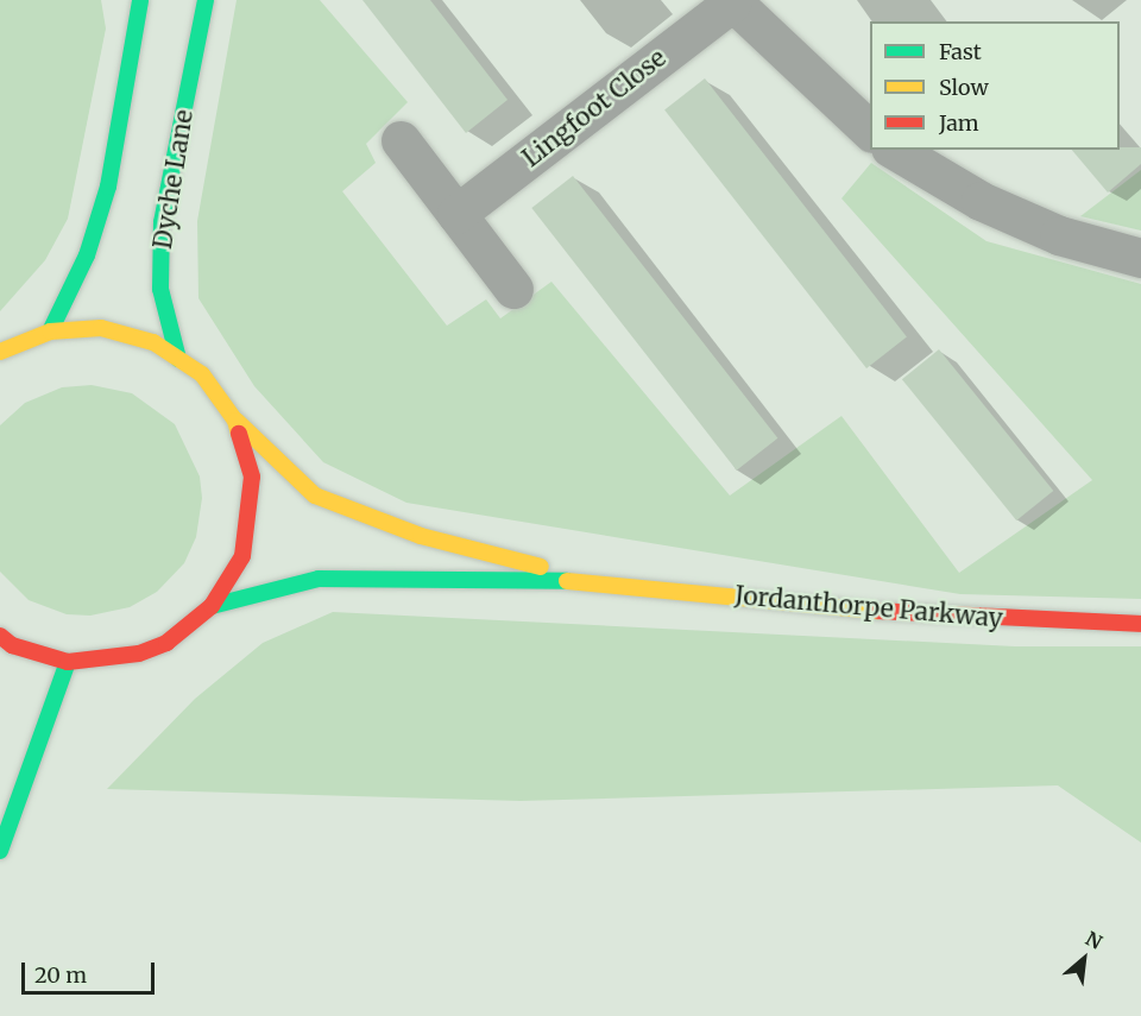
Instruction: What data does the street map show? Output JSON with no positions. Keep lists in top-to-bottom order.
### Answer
{
  "streets": {
    "main road": ["Dyche Lane", "Jordanthorpe Parkway"],
    "street": ["Lingfoot Close"]
  },
  "legend": ["Fast", "Slow", "Jam"],
  "scale_bar": "20 m",
  "north": "top right"
}
